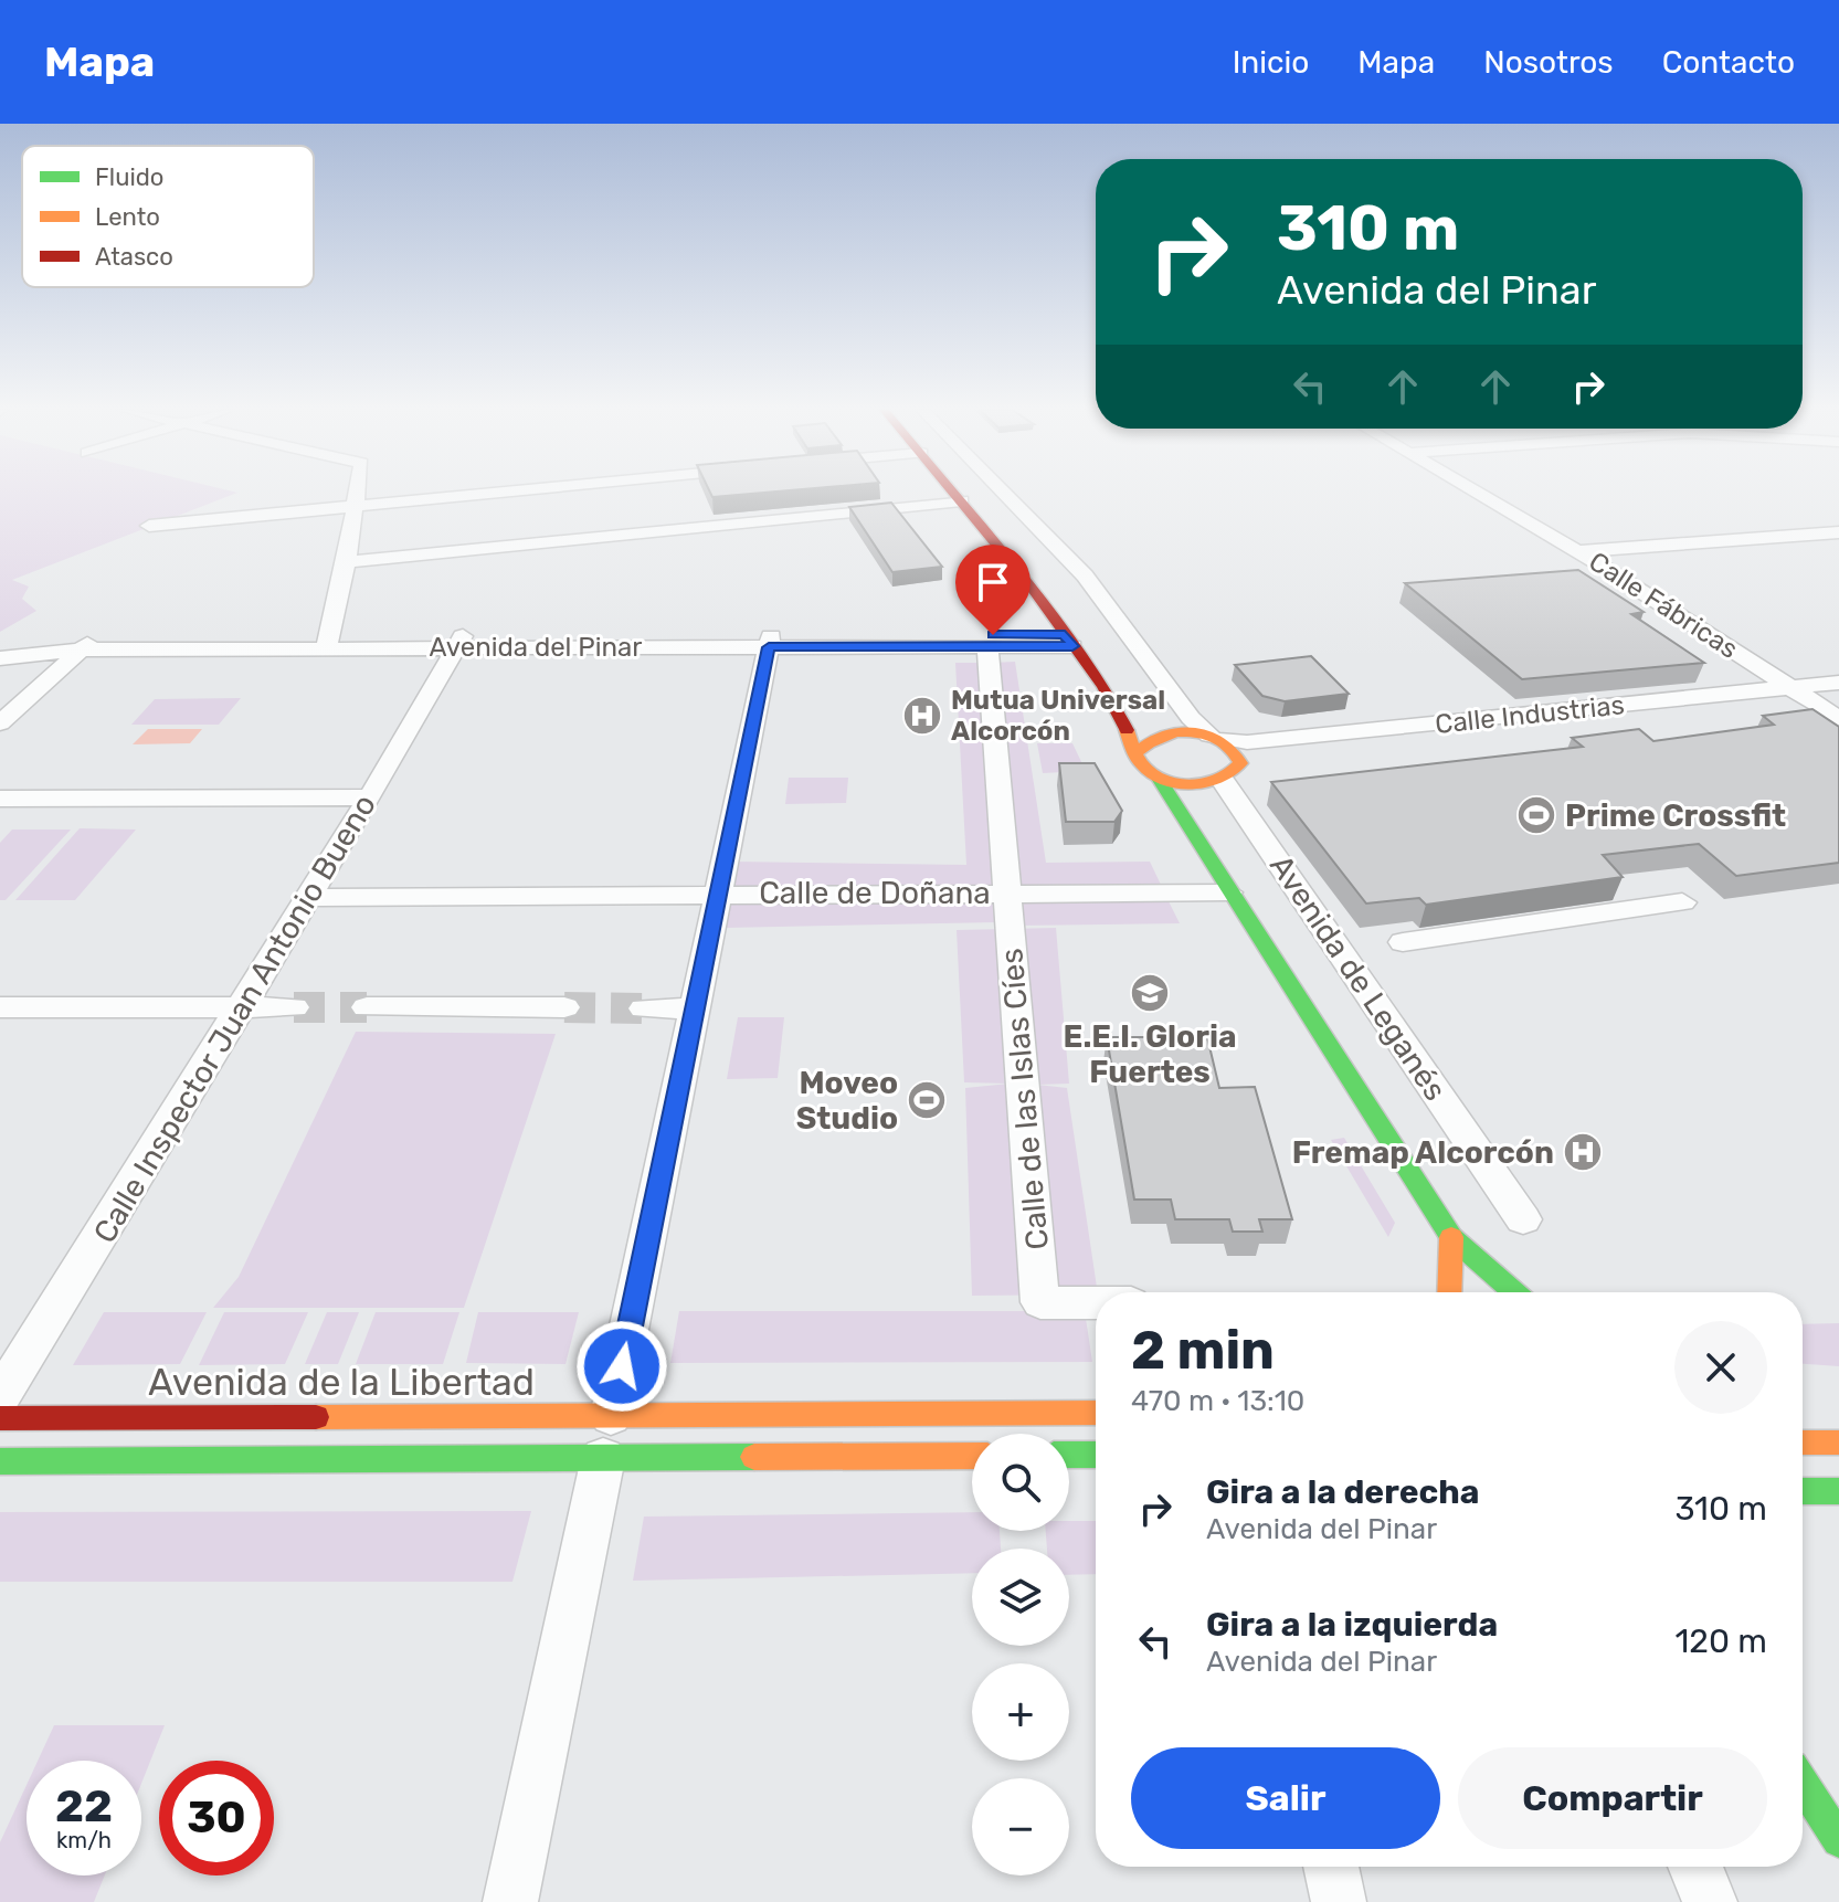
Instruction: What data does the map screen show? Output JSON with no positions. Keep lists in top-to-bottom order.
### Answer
{
  "streets": {
    "street": [
      "Calle Fábricas",
      "Avenida del Pinar",
      "Calle Industrias",
      "Calle de Doñana",
      "Avenida de Leganés",
      "Calle Inspector Juan Antonio Bueno",
      "Calle de las Islas Cíes",
      "Avenida de la Libertad"
    ]
  },
  "crossings": [
    ["Calle Fábricas", "Calle Industrias"],
    ["Avenida del Pinar", "Calle Inspector Juan Antonio Bueno"],
    ["Avenida del Pinar", "Calle de las Islas Cíes"],
    ["Calle Industrias", "Avenida de Leganés"],
    ["Calle de Doñana", "Avenida de Leganés"],
    ["Calle de Doñana", "Calle Inspector Juan Antonio Bueno"],
    ["Calle de Doñana", "Calle de las Islas Cíes"]
  ],
  "places": {
    "hospital": ["Mutua Universal Alcorcón", "Fremap Alcorcón"],
    "sports": ["Prime Crossfit", "Moveo Studio"],
    "school or university": ["E.E.I. Gloria Fuertes"]
  },
  "legend": ["Fluido", "Lento", "Atasco"],
  "page": {
    "header": "Mapa",
    "nav": [
      "Inicio",
      "Mapa",
      "Nosotros",
      "Contacto"
    ],
    "turn": ["310 m", "Avenida del Pinar"],
    "heading": ["2 min", "470 m · 13:10"],
    "map_buttons": ["+", "−"],
    "list": [
      {
        "name": "Gira a la derecha",
        "note": "Avenida del Pinar",
        "value": "310 m"
      },
      {
        "name": "Gira a la izquierda",
        "note": "Avenida del Pinar",
        "value": "120 m"
      }
    ],
    "buttons": ["Salir", "Compartir"],
    "speed": "22 km/h",
    "limit": "30"
  }
}
